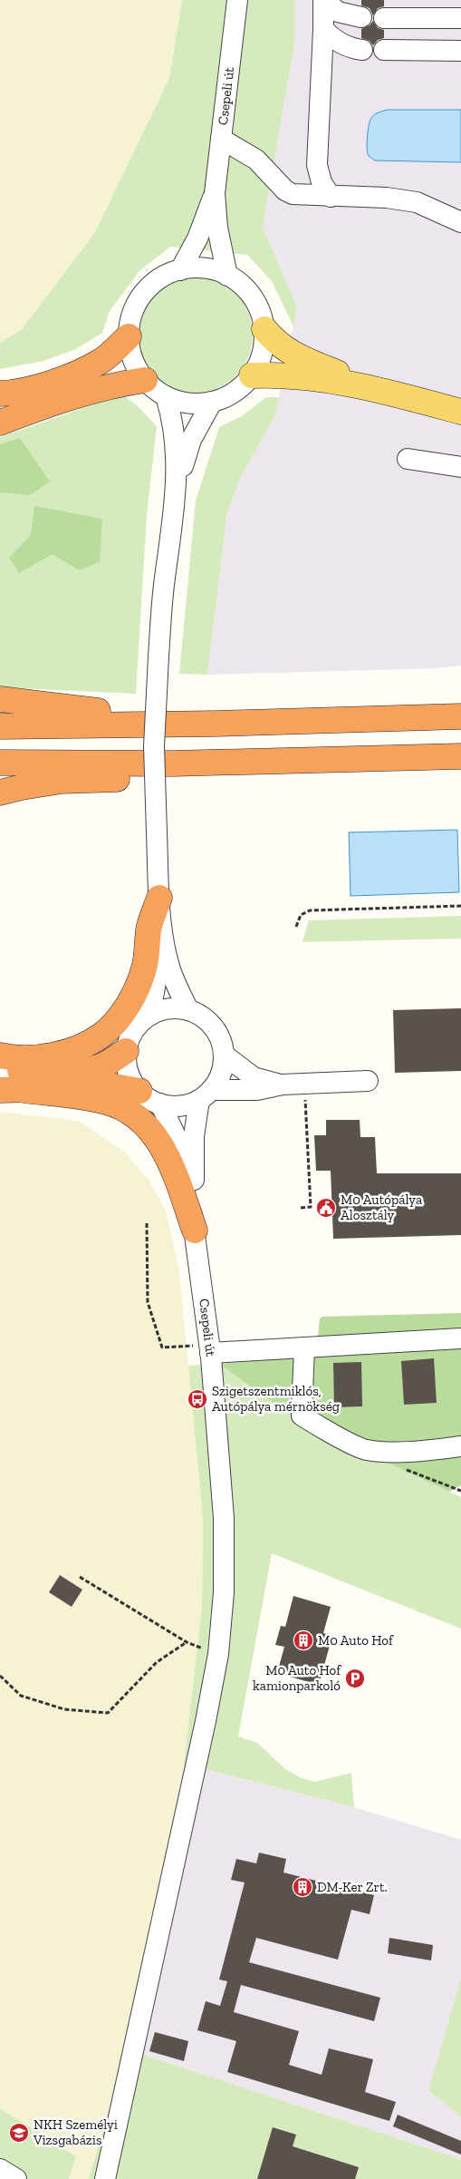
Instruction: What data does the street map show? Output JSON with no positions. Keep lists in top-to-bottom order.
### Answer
{
  "streets": {
    "street": ["Csepeli út"]
  },
  "places": {
    "public building": ["M0 Autópálya Alosztály"],
    "bus stop": ["Szigetszentmiklós, Autópálya mérnökség"],
    "building": ["M0 Auto Hof", "DM-Ker Zrt."],
    "parking": ["M0 Auto Hof kamionparkoló"],
    "school or university": ["NKH Személyi Vizsgabázis"]
  }
}
